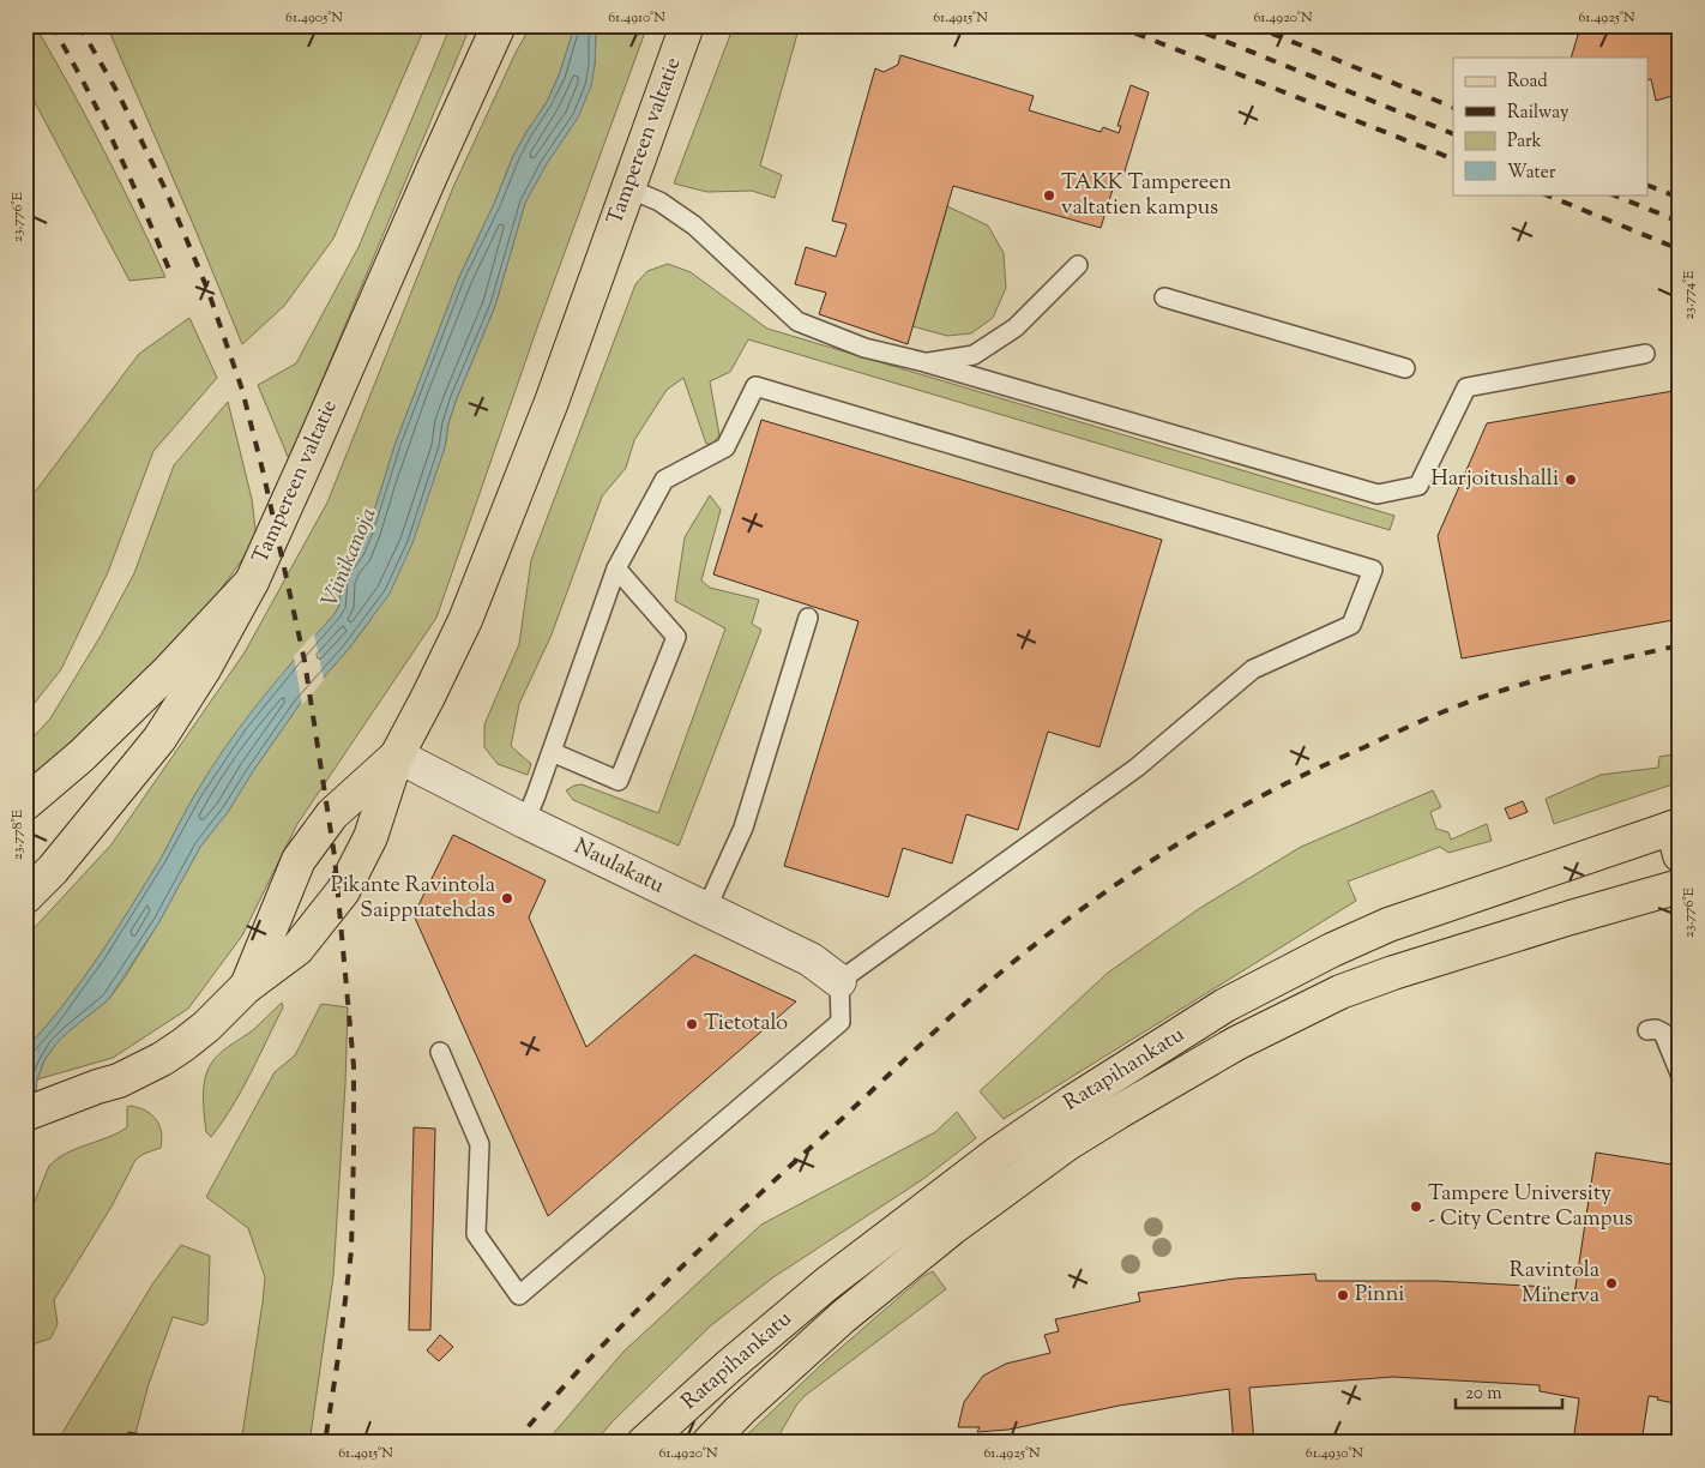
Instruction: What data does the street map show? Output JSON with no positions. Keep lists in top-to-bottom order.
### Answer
{
  "streets": {
    "main road": ["Tampereen valtatie", "Ratapihankatu"],
    "street": ["Naulakatu"]
  },
  "crossings": [
    ["Tampereen valtatie", "Naulakatu"]
  ],
  "water": ["Viinikanoja"],
  "places": [
    "TAKK Tampereen valtatien kampus",
    "Harjoitushalli",
    "Pikante Ravintola Saippuatehdas",
    "Tietotalo",
    "Tampere University - City Centre Campus",
    "Ravintola Minerva",
    "Pinni"
  ],
  "legend": [
    "Road",
    "Railway",
    "Park",
    "Water"
  ],
  "scale_bar": "20 m",
  "coordinates": [
    "61.4905°N",
    "61.4910°N",
    "61.4915°N",
    "61.4920°N",
    "61.4925°N",
    "23.776°E",
    "23.774°E",
    "23.778°E",
    "61.4930°N"
  ]
}
